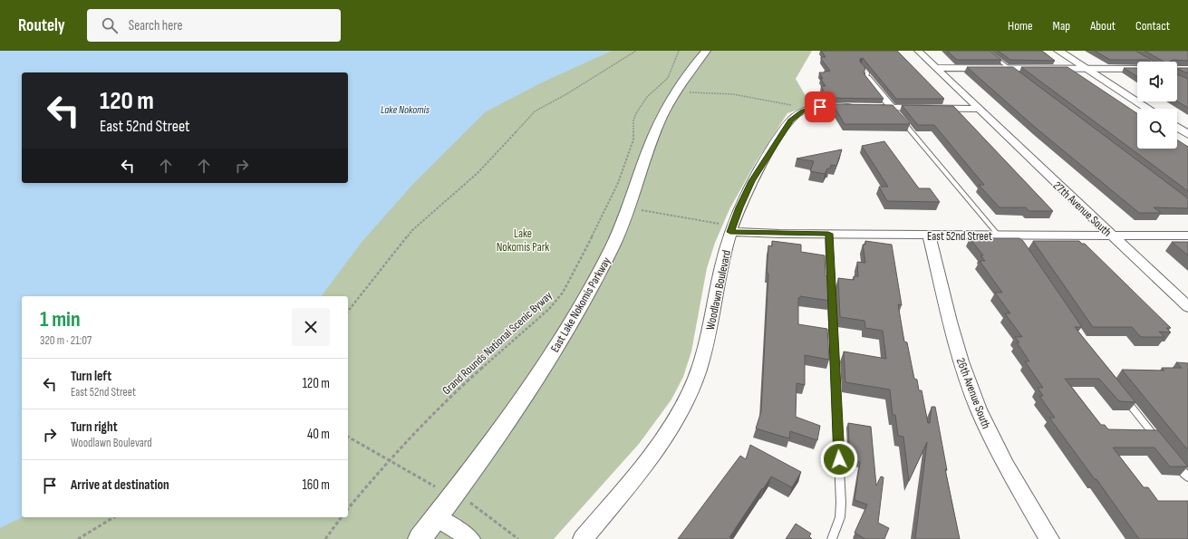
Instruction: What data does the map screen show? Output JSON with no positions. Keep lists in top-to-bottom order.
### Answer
{
  "streets": {
    "street": [
      "27th Avenue South",
      "East 52nd Street",
      "Woodlawn Boulevard",
      "East Lake Nokomis Parkway",
      "26th Avenue South"
    ],
    "path": ["Grand Rounds National Scenic Byway"]
  },
  "crossings": [
    ["27th Avenue South", "East 52nd Street"],
    ["East 52nd Street", "Woodlawn Boulevard"],
    ["East 52nd Street", "26th Avenue South"]
  ],
  "water": ["Lake Nokomis"],
  "parks": ["Lake Nokomis Park"],
  "page": {
    "header": "Routely",
    "search": "Search here",
    "nav": [
      "Home",
      "Map",
      "About",
      "Contact"
    ],
    "turn": ["120 m", "East 52nd Street"],
    "heading": ["1 min", "320 m · 21:07"],
    "list": [
      {
        "name": "Turn left",
        "note": "East 52nd Street",
        "value": "120 m"
      },
      {
        "name": "Turn right",
        "note": "Woodlawn Boulevard",
        "value": "40 m"
      },
      {
        "name": "Arrive at destination",
        "value": "160 m"
      }
    ]
  }
}
